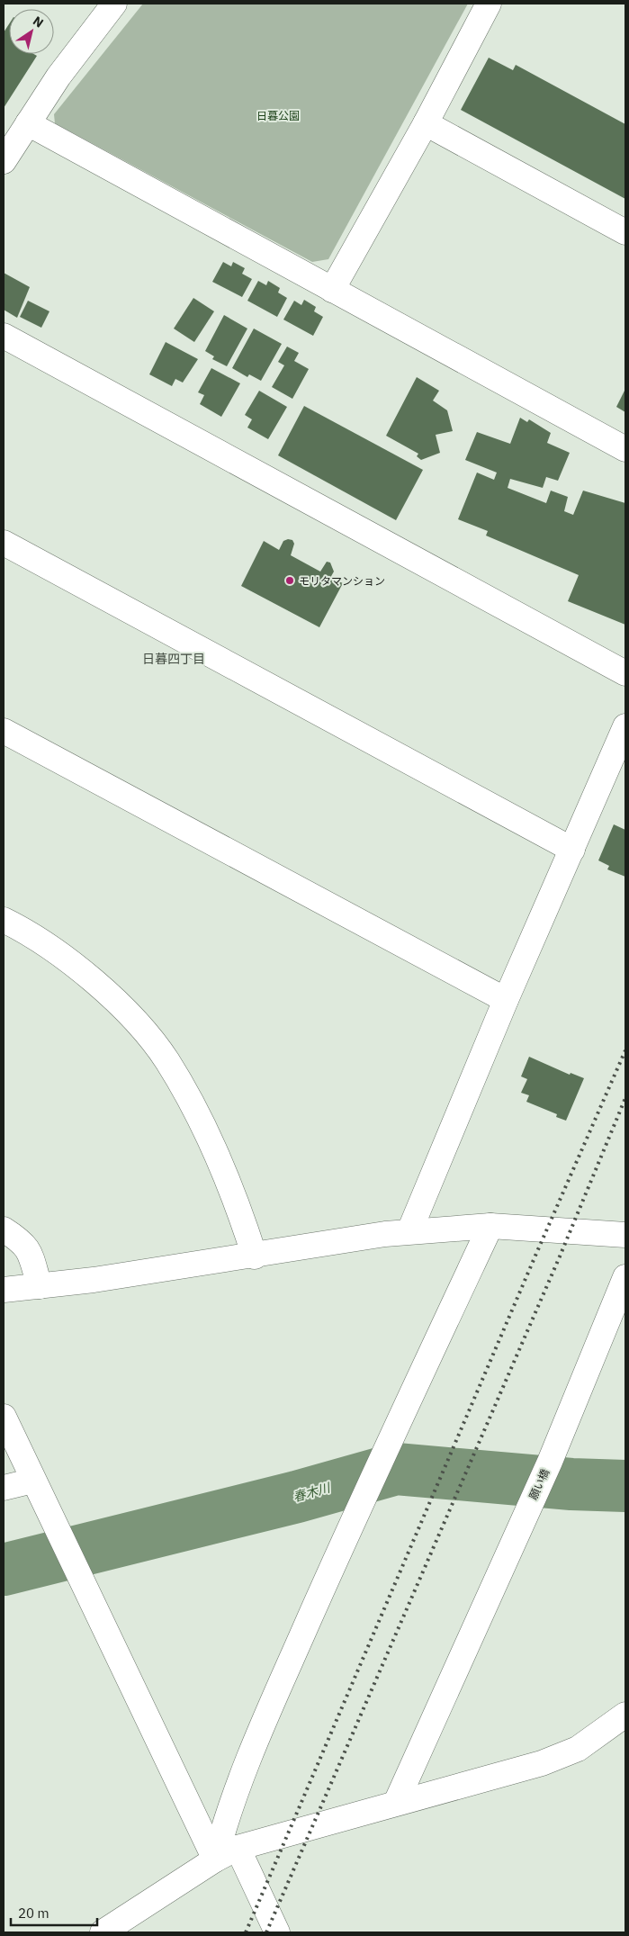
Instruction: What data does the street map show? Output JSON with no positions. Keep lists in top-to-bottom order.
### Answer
{
  "streets": {
    "street": ["願い橋"]
  },
  "districts": ["日暮四丁目"],
  "water": ["春木川"],
  "parks": ["日暮公園"],
  "places": ["モリタマンション"],
  "scale_bar": "20 m",
  "north": "top right"
}
